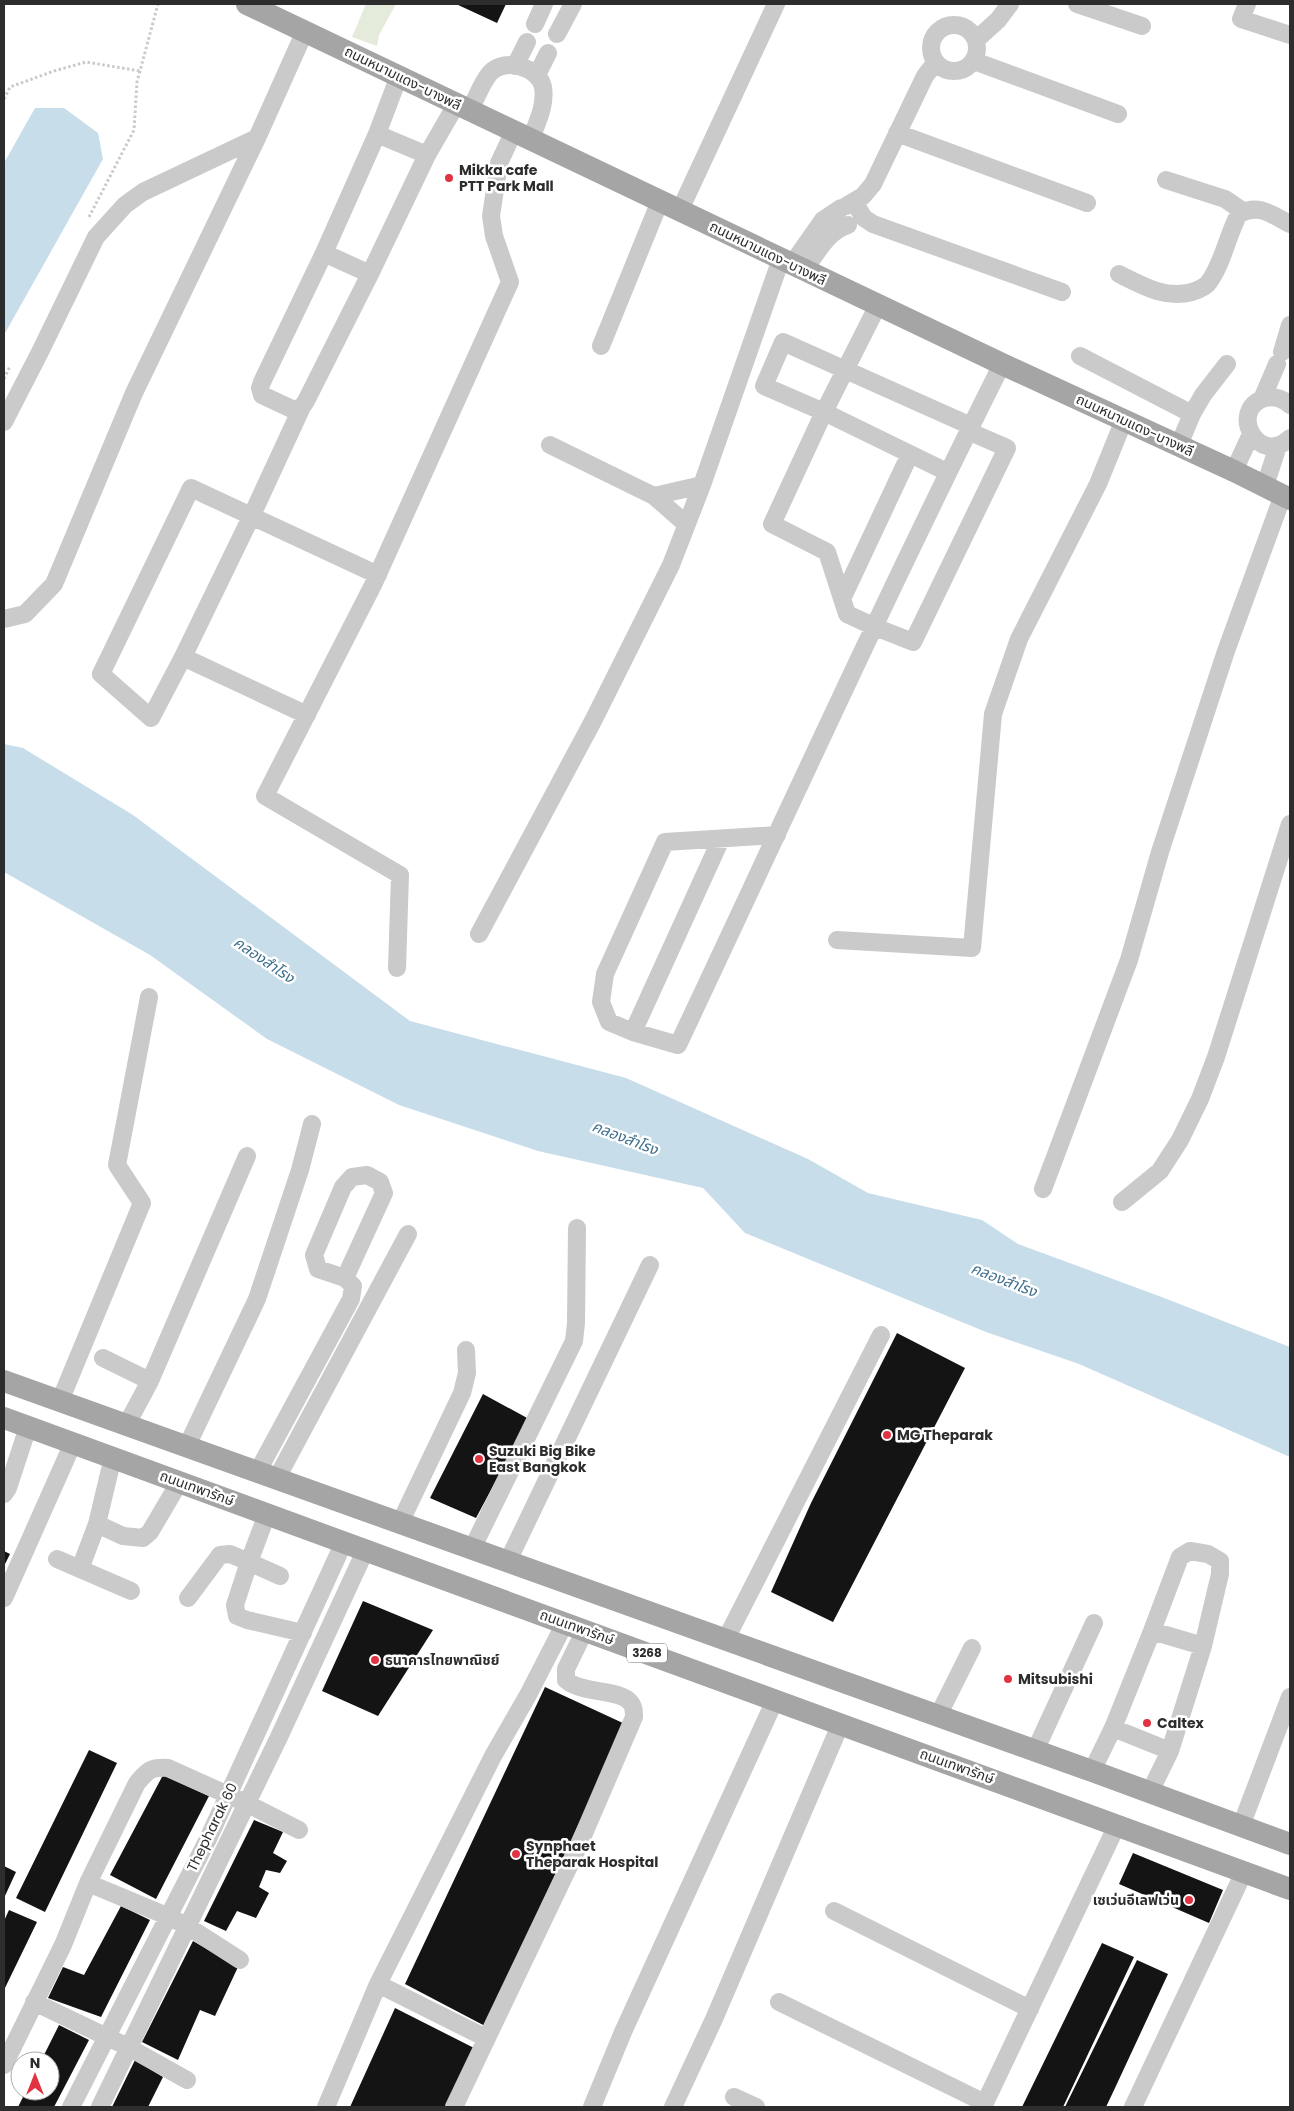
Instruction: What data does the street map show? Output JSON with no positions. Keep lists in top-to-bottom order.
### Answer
{
  "streets": {
    "main road": ["ถนนหนามแดง-บางพลี", "ถนนเทพารักษ์", "3268"],
    "street": ["Thepharak 60"]
  },
  "crossings": [
    ["ถนนเทพารักษ์", "Thepharak 60"]
  ],
  "water": ["คลองสำโรง"],
  "places": [
    "Mikka cafe PTT Park Mall",
    "MG Theparak",
    "Suzuki Big Bike East Bangkok",
    "ธนาคารไทยพาณิชย์",
    "Mitsubishi",
    "Caltex",
    "Synphaet Theparak Hospital",
    "เซเว่นอีเลฟเว่น"
  ],
  "north": "top"
}
